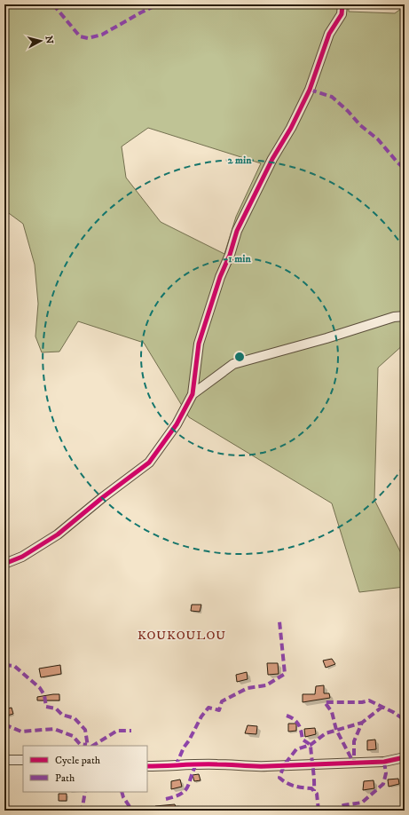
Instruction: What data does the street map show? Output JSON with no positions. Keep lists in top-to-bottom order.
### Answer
{
  "districts": ["KOUKOULOU"],
  "legend": ["Cycle path", "Path"],
  "north": "right",
  "rings": ["2 min", "1 min"]
}
